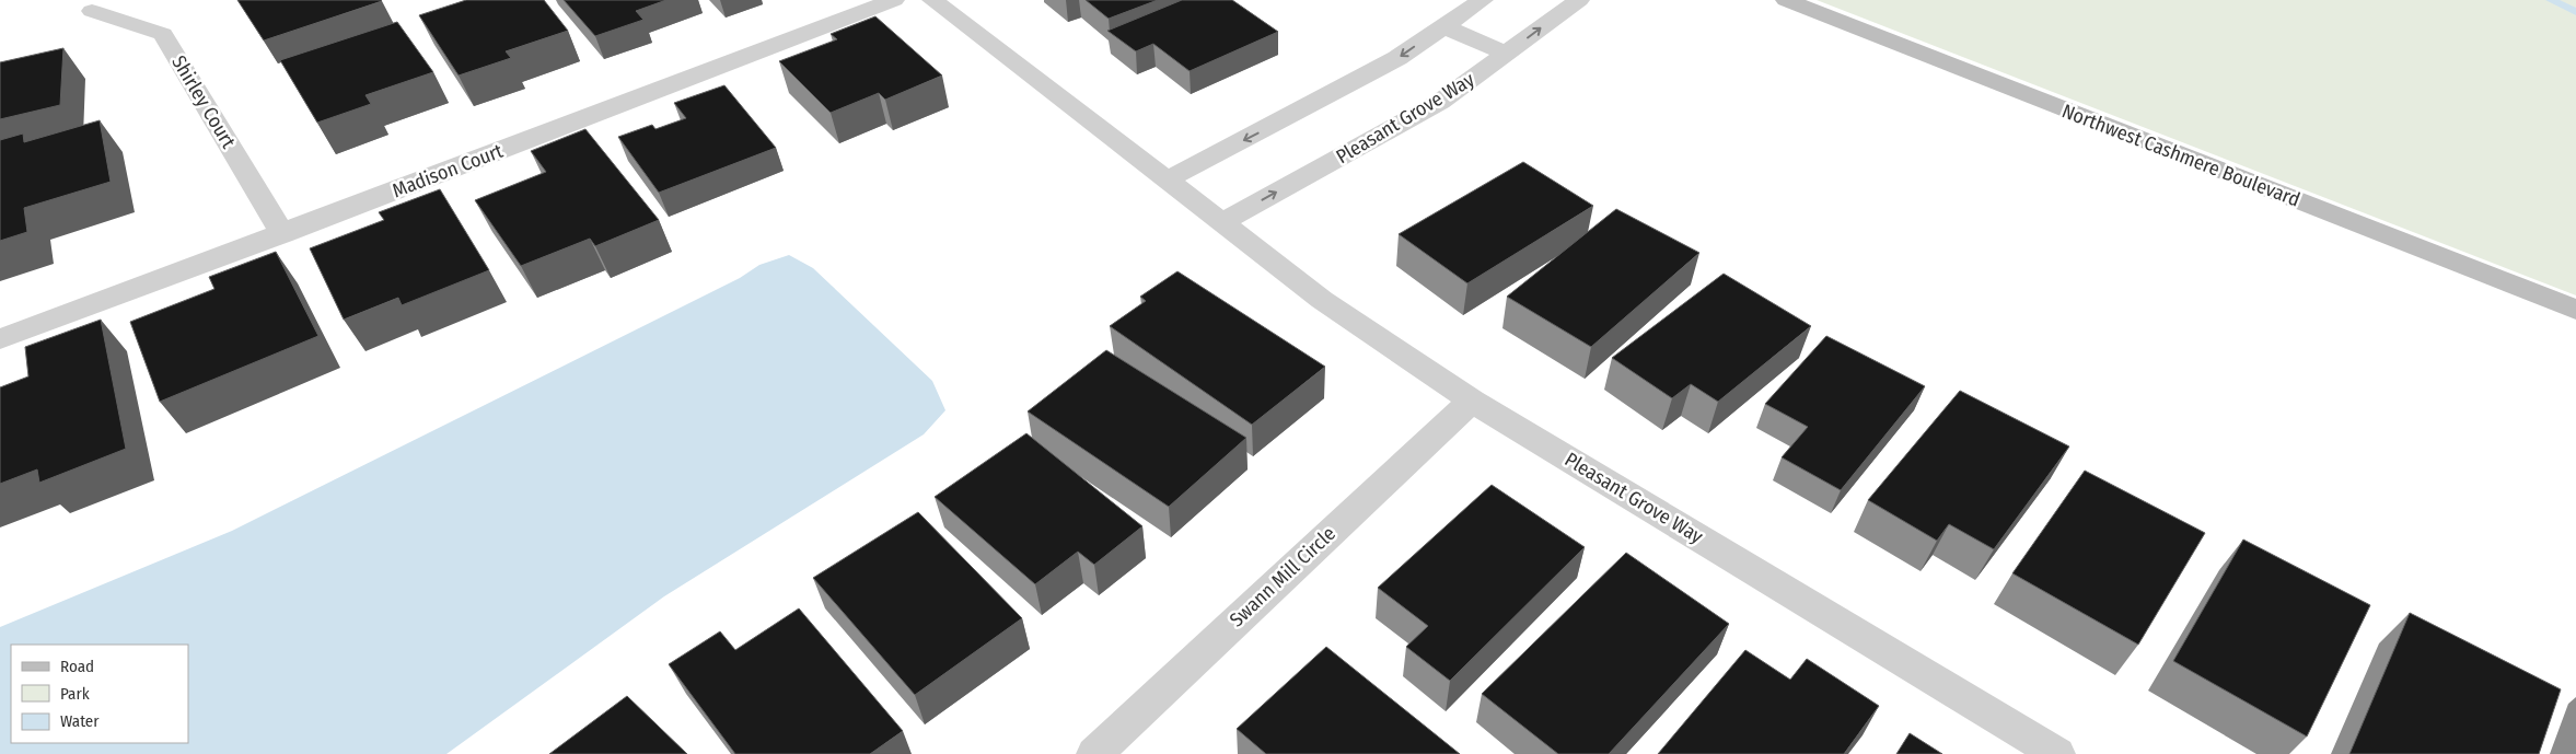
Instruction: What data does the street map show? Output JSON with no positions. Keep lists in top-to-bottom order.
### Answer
{
  "streets": {
    "street": [
      "Shirley Court",
      "Pleasant Grove Way",
      "Northwest Cashmere Boulevard",
      "Madison Court",
      "Swann Mill Circle"
    ]
  },
  "crossings": [
    ["Shirley Court", "Madison Court"],
    ["Pleasant Grove Way", "Swann Mill Circle"]
  ],
  "legend": ["Road", "Park", "Water"]
}
